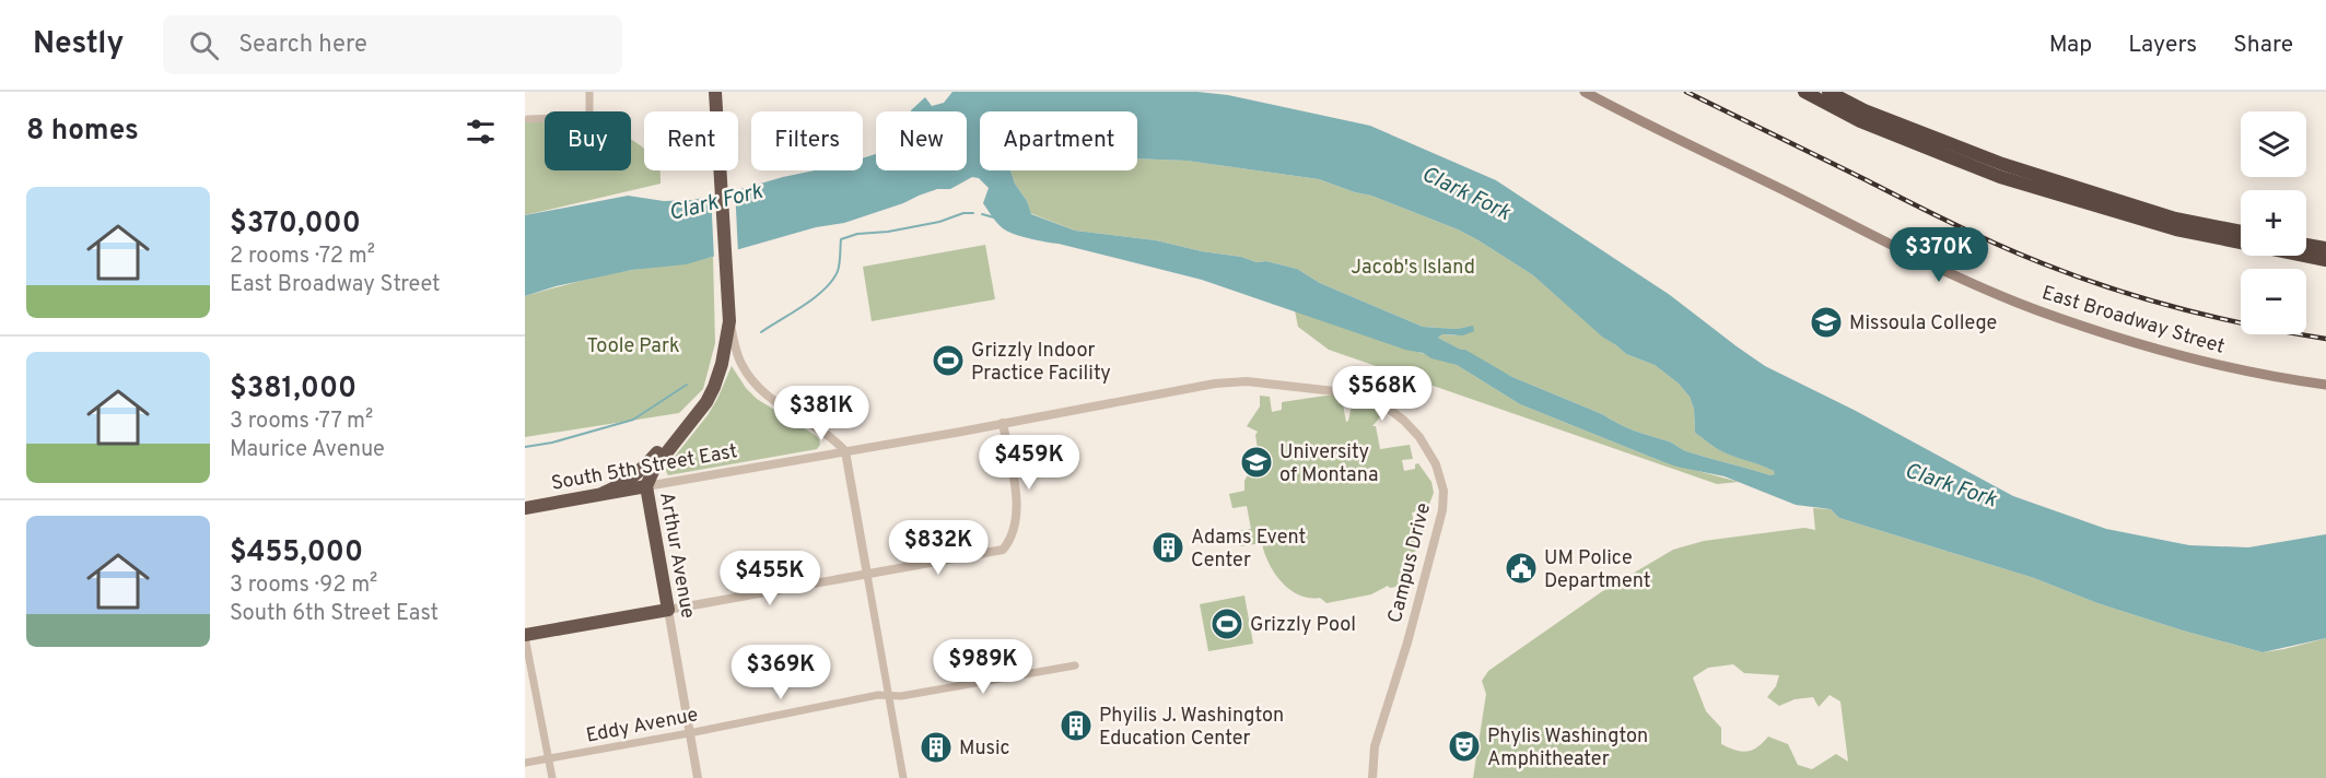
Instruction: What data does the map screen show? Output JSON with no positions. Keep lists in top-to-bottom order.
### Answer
{
  "streets": {
    "highway": ["South 5th Street East", "Arthur Avenue"],
    "main road": ["East Broadway Street"],
    "street": ["Campus Drive", "Eddy Avenue"]
  },
  "crossings": [
    ["South 5th Street East", "Arthur Avenue"],
    ["South 5th Street East", "Campus Drive"],
    ["Arthur Avenue", "Eddy Avenue"]
  ],
  "water": ["Clark Fork"],
  "parks": ["Jacob's Island", "Toole Park"],
  "places": {
    "school or university": ["Missoula College", "University of Montana"],
    "sports": ["Grizzly Indoor Practice Facility", "Grizzly Pool"],
    "building": ["Adams Event Center", "Phyilis J. Washington Education Center", "Music"],
    "public building": ["UM Police Department"],
    "theatre": ["Phylis Washington Amphitheater"]
  },
  "page": {
    "header": "Nestly",
    "search": "Search here",
    "nav": ["Map", "Layers", "Share"],
    "heading": "8 homes",
    "map_buttons": ["+", "−"],
    "chip": [
      "Buy",
      "Rent",
      "Filters",
      "New",
      "Apartment"
    ],
    "list": [
      {
        "name": "$370,000",
        "note": "2 rooms · 72 m² · East Broadway Street"
      },
      {
        "name": "$381,000",
        "note": "3 rooms · 77 m² · Maurice Avenue"
      },
      {
        "name": "$455,000",
        "note": "3 rooms · 92 m² · South 6th Street East"
      }
    ],
    "price": [
      "$370K",
      "$568K",
      "$381K",
      "$459K",
      "$832K",
      "$455K",
      "$989K",
      "$369K"
    ]
  }
}
